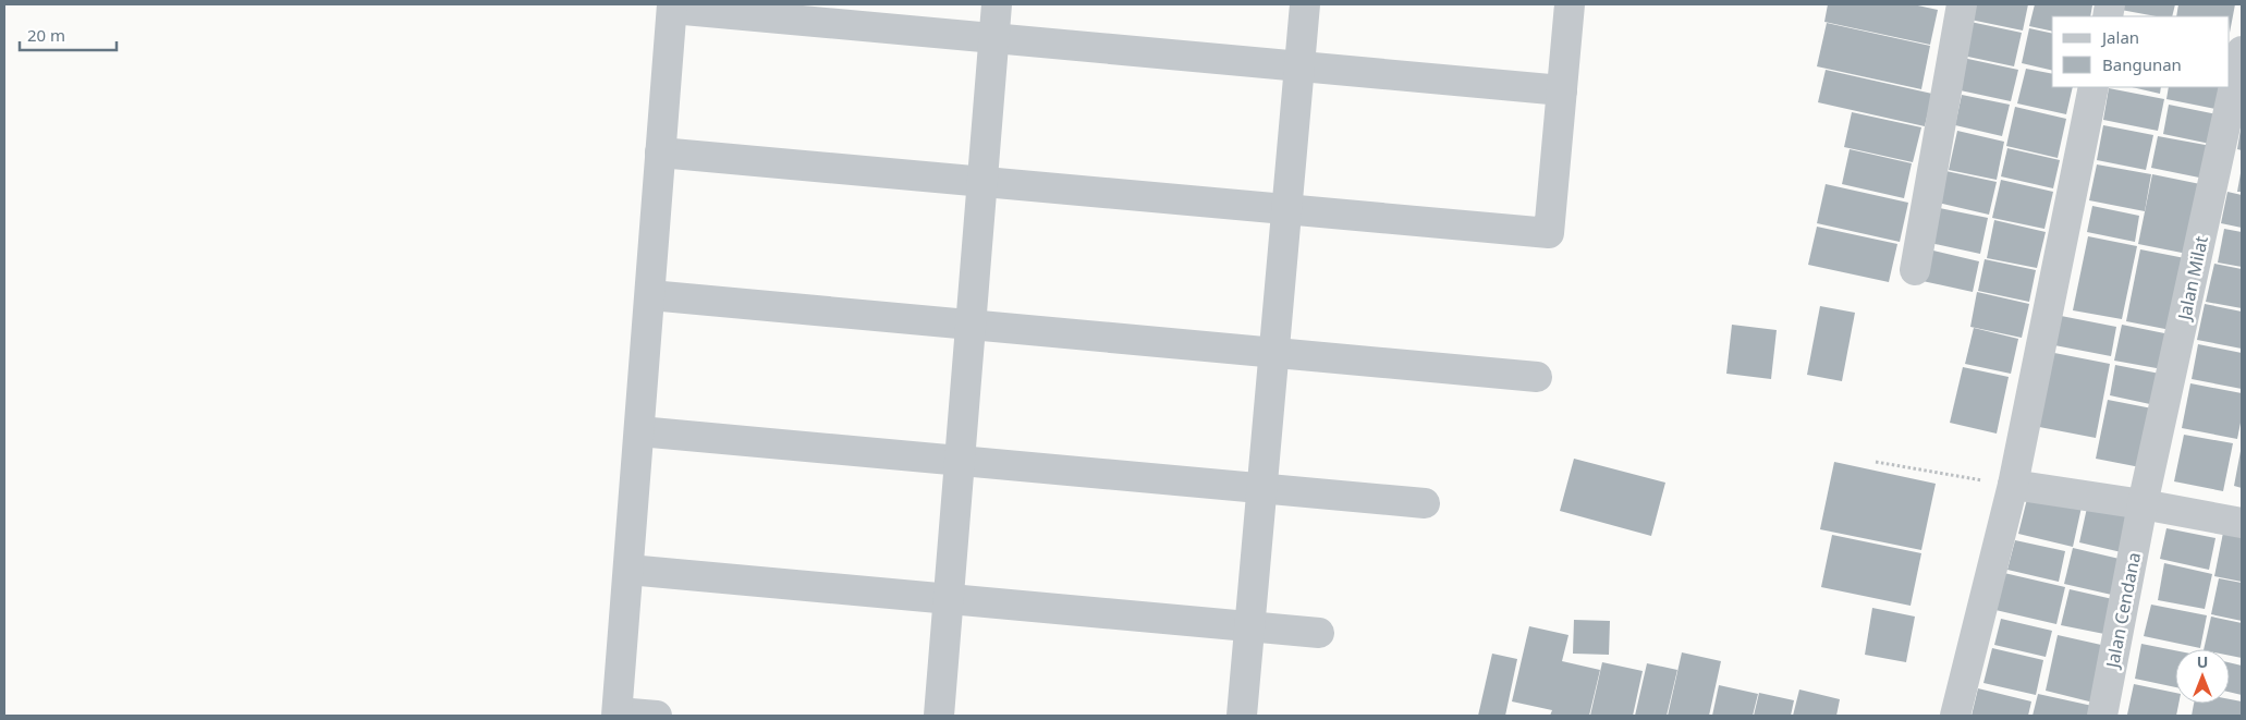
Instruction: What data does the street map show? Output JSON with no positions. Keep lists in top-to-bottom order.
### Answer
{
  "streets": {
    "street": ["Jalan Milat", "Jalan Cendana"]
  },
  "crossings": [
    ["Jalan Milat", "Jalan Cendana"]
  ],
  "legend": ["Jalan", "Bangunan"],
  "scale_bar": "20 m",
  "north": "top"
}
